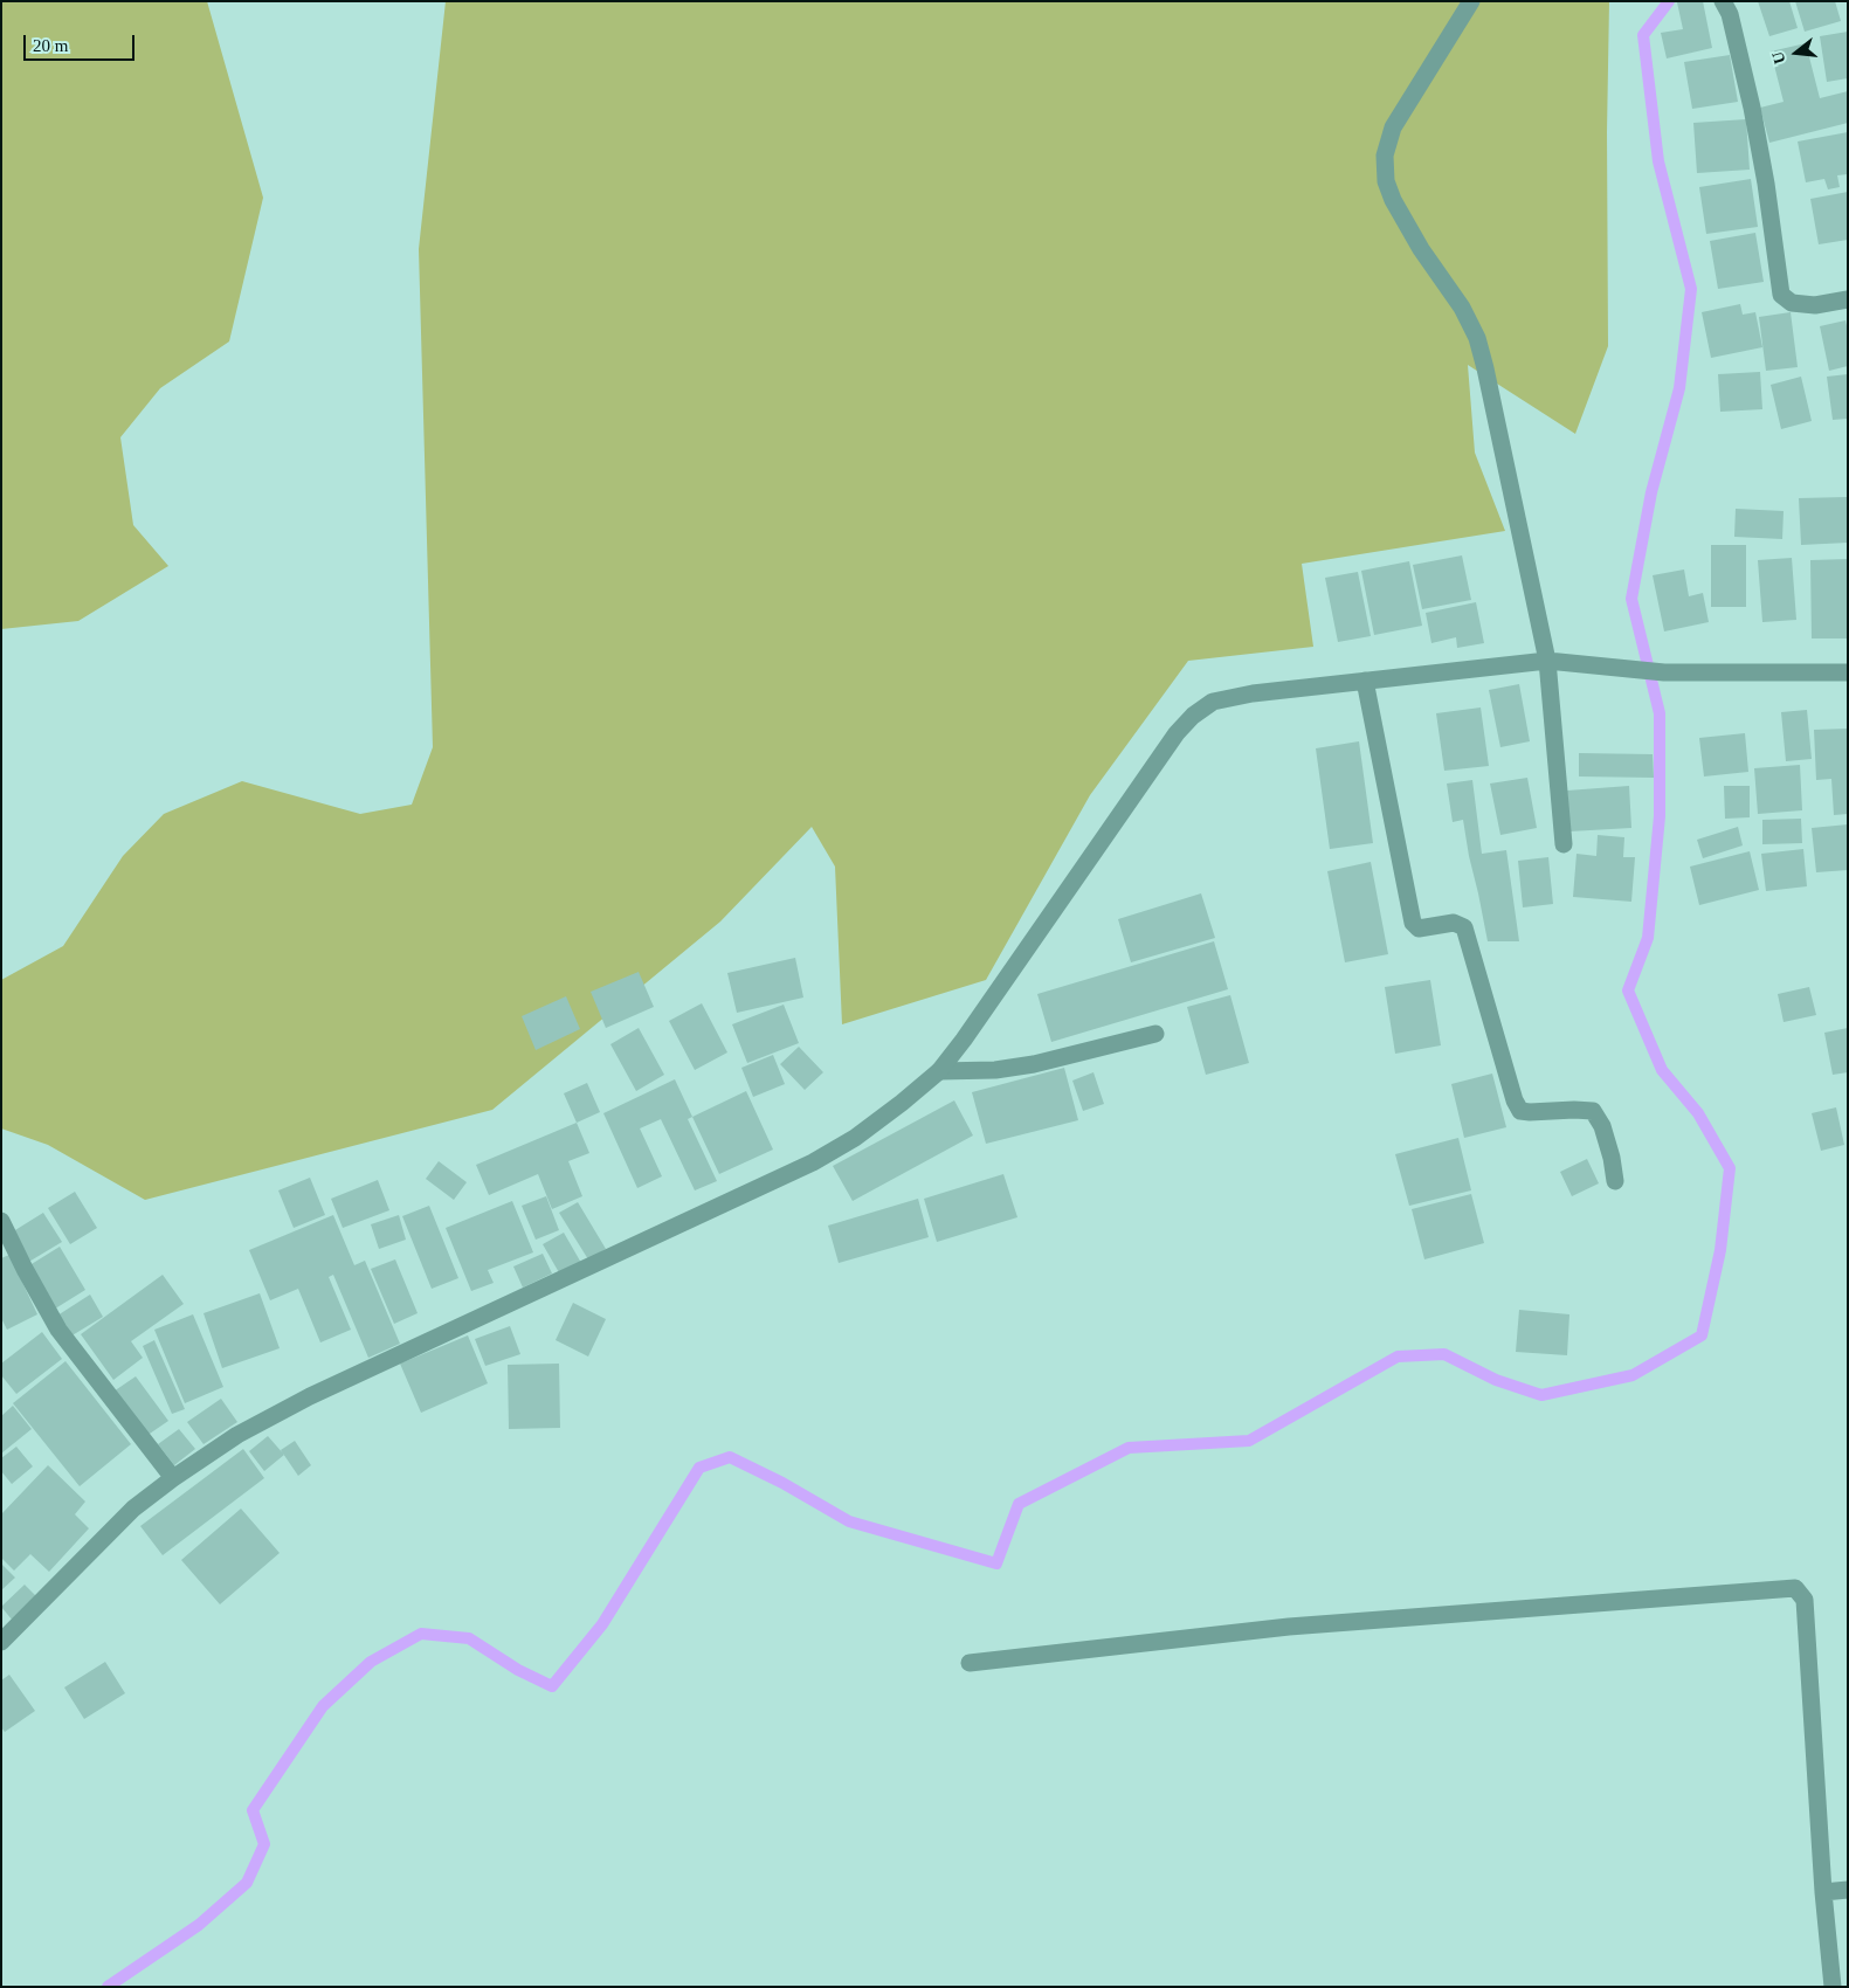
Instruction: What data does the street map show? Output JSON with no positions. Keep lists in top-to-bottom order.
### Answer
{
  "scale_bar": "20 m",
  "north": "left"
}
